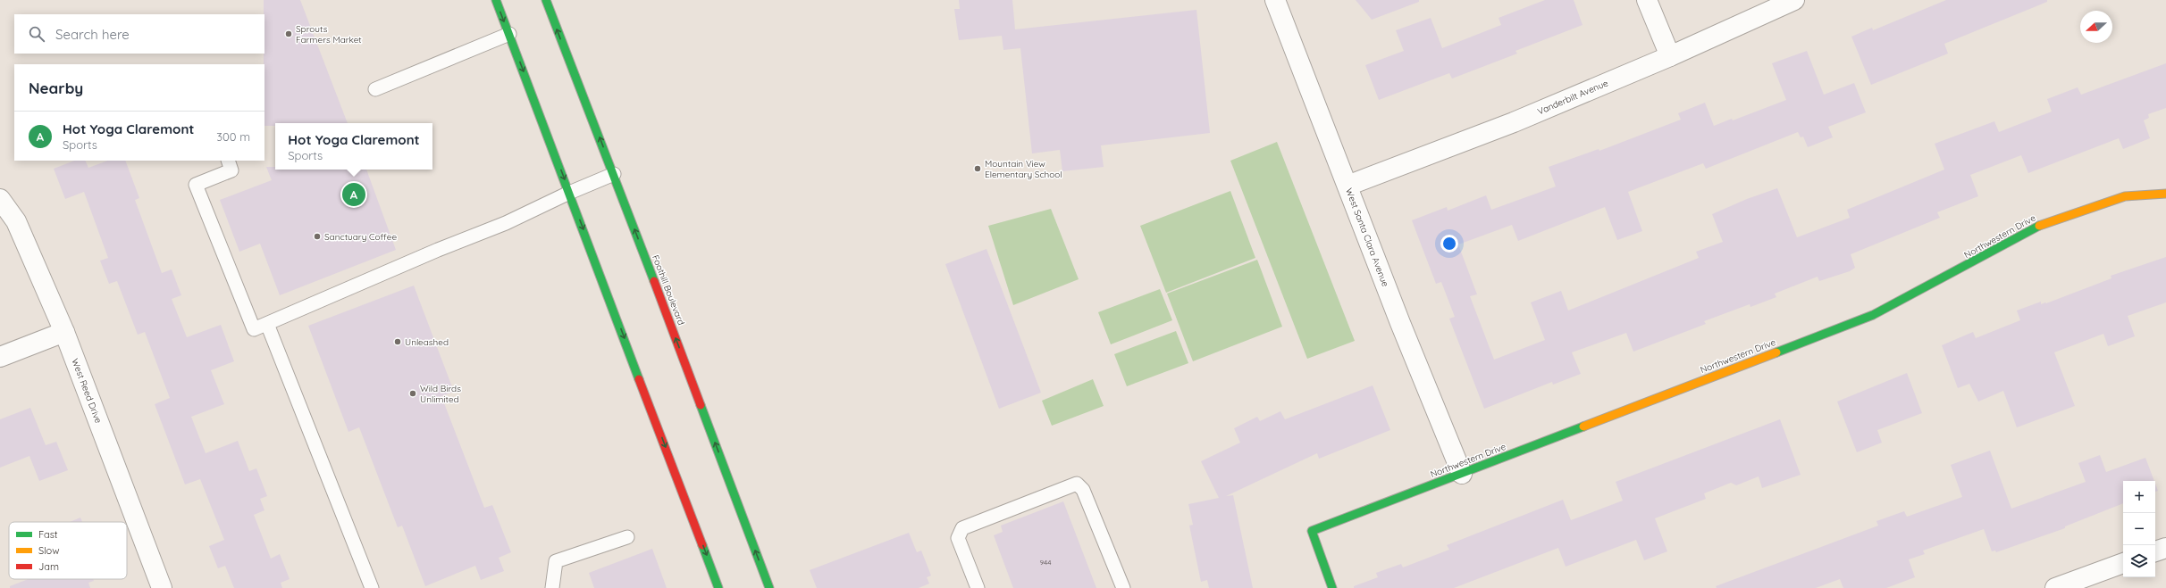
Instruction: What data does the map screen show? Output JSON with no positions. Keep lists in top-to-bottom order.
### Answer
{
  "streets": {
    "main road": ["Northwestern Drive", "Foothill Boulevard"],
    "street": ["Vanderbilt Avenue", "West Santa Clara Avenue", "West Reed Drive"]
  },
  "crossings": [
    ["Vanderbilt Avenue", "West Santa Clara Avenue"],
    ["Northwestern Drive", "West Santa Clara Avenue"]
  ],
  "places": [
    "Sprouts Farmers Market",
    "Mountain View Elementary School",
    "Sanctuary Coffee",
    "Unleashed",
    "Wild Birds Unlimited"
  ],
  "house_numbers": ["944"],
  "legend": ["Fast", "Slow", "Jam"],
  "north": "left",
  "page": {
    "search": "Search here",
    "heading": "Nearby",
    "list": [
      {
        "mark": "A",
        "name": "Hot Yoga Claremont",
        "note": "Sports",
        "value": "300 m"
      }
    ],
    "popup": ["Hot Yoga Claremont", "Sports"],
    "pins": "A",
    "map_buttons": ["+", "−"]
  }
}
